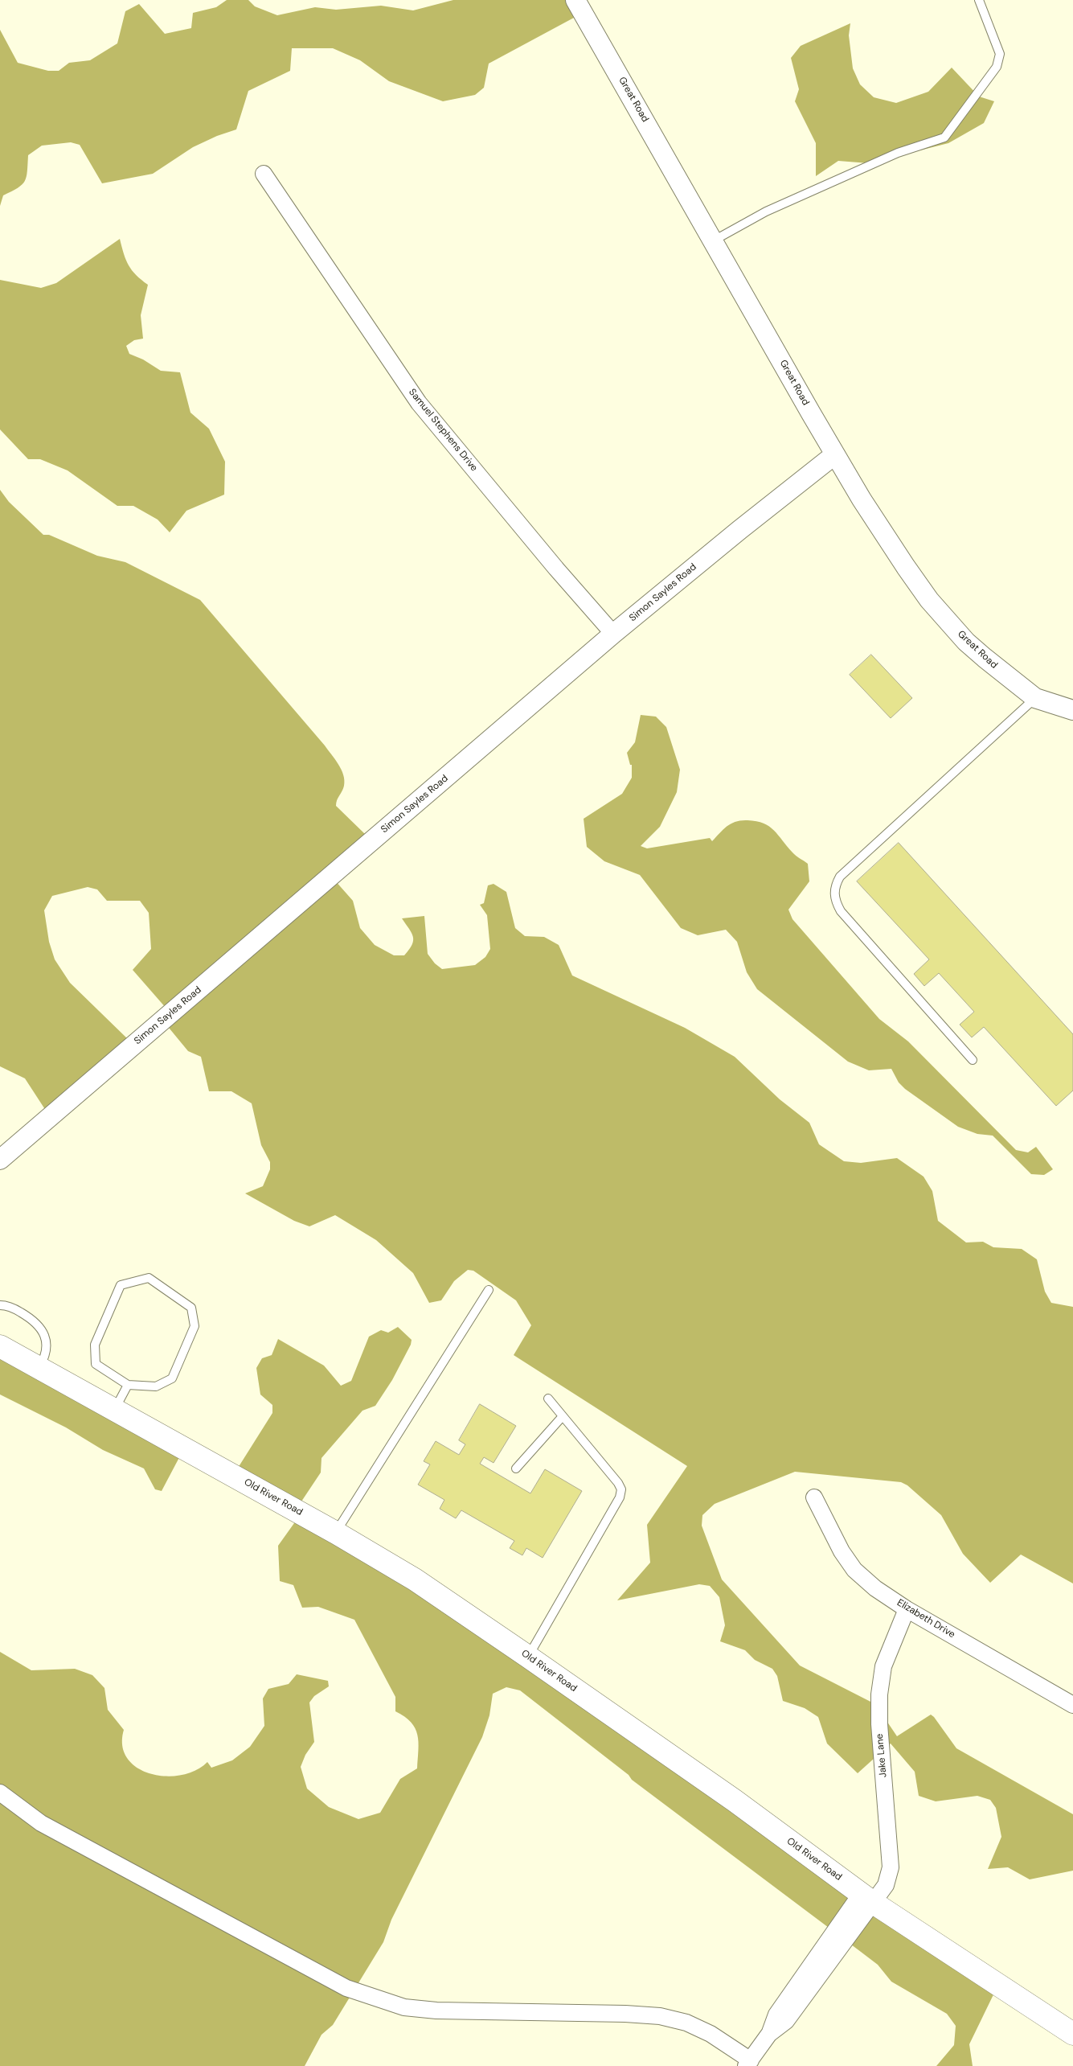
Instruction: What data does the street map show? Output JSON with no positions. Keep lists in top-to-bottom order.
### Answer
{
  "streets": {
    "main road": ["Old River Road"],
    "street": [
      "Great Road",
      "Samuel Stephens Drive",
      "Simon Sayles Road",
      "Elizabeth Drive",
      "Jake Lane"
    ]
  },
  "crossings": [
    ["Great Road", "Simon Sayles Road"],
    ["Samuel Stephens Drive", "Simon Sayles Road"],
    ["Old River Road", "Jake Lane"],
    ["Elizabeth Drive", "Jake Lane"]
  ]
}
